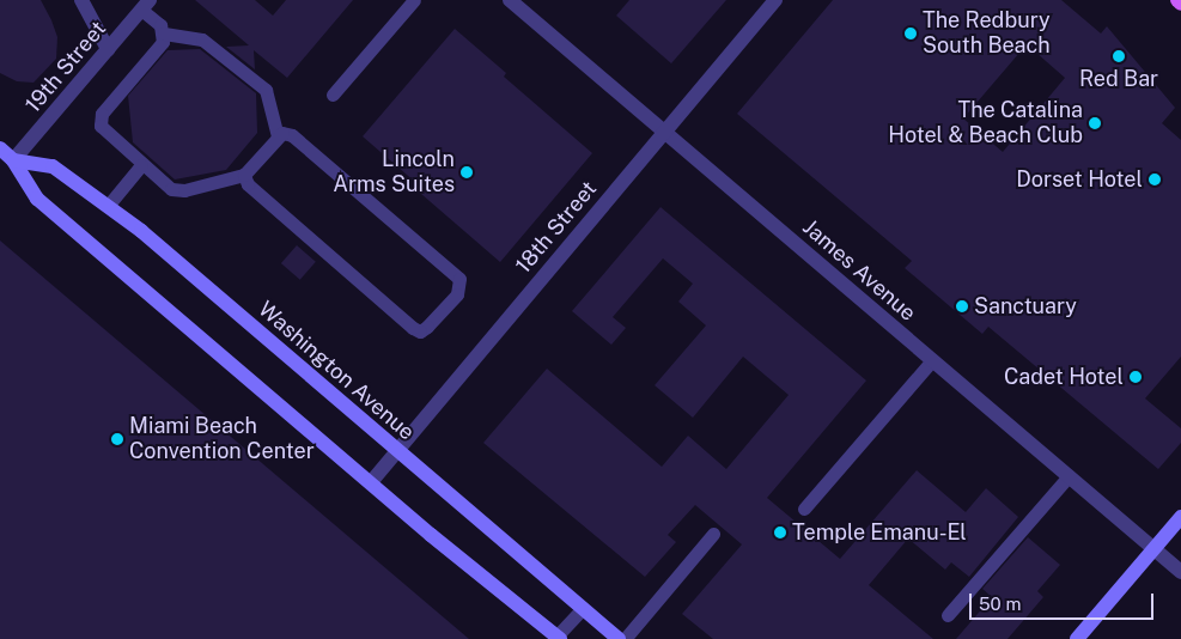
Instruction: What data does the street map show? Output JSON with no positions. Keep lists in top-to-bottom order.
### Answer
{
  "streets": {
    "main road": ["Washington Avenue"],
    "street": ["19th Street", "18th Street", "James Avenue"]
  },
  "crossings": [
    ["19th Street", "Washington Avenue"],
    ["18th Street", "James Avenue"],
    ["18th Street", "Washington Avenue"]
  ],
  "places": [
    "The Redbury South Beach",
    "Red Bar",
    "The Catalina Hotel & Beach Club",
    "Lincoln Arms Suites",
    "Dorset Hotel",
    "Sanctuary",
    "Cadet Hotel",
    "Miami Beach Convention Center",
    "Temple Emanu-El"
  ],
  "scale_bar": "50 m"
}
